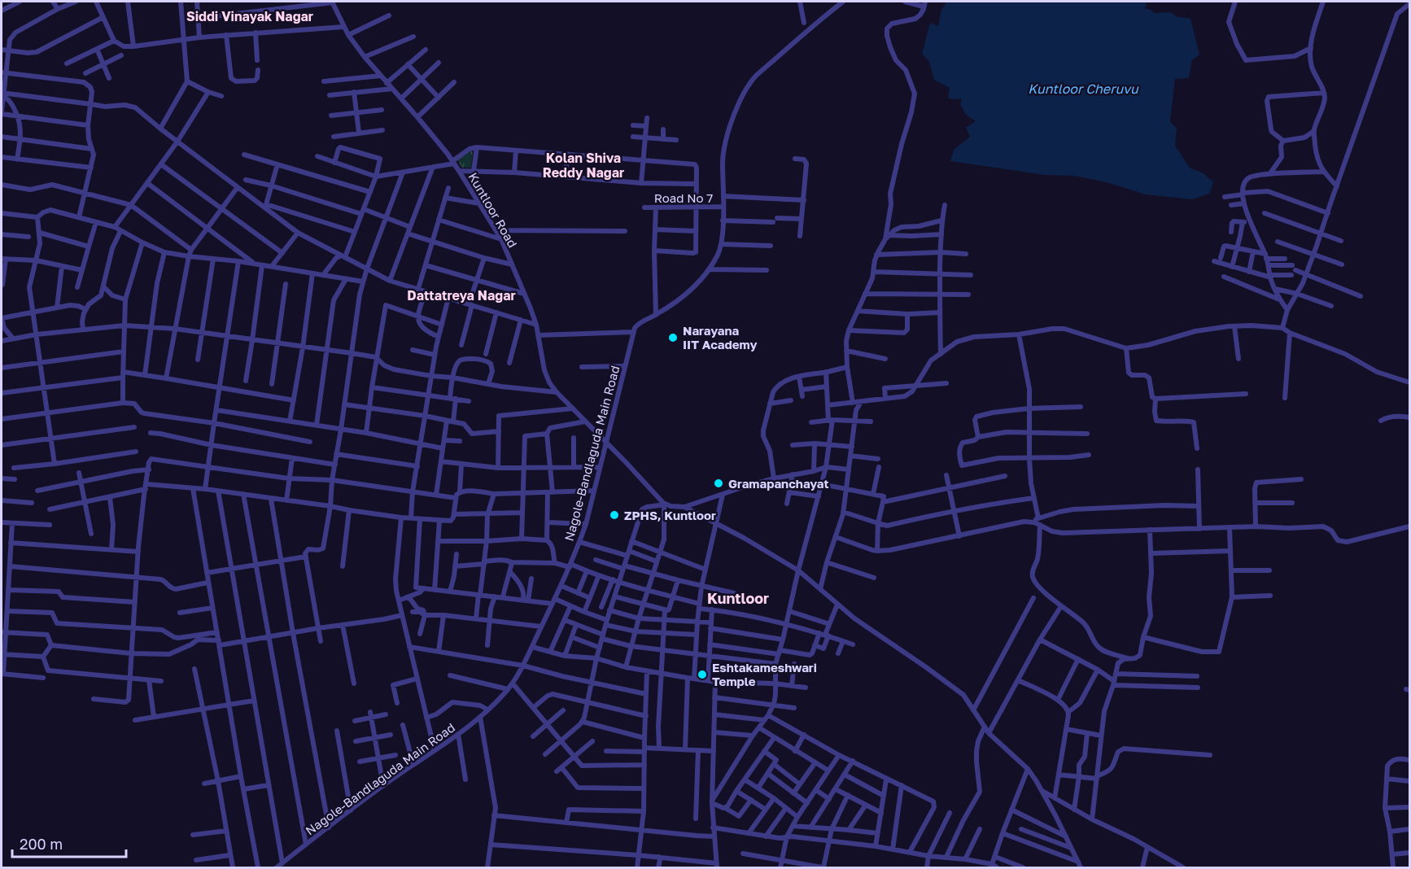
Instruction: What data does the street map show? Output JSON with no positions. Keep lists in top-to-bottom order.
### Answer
{
  "streets": {
    "street": ["Road No 7", "Kuntloor Road", "Nagole-Bandlaguda Main Road"]
  },
  "crossings": [
    ["Kuntloor Road", "Nagole-Bandlaguda Main Road"]
  ],
  "districts": [
    "Siddi Vinayak Nagar",
    "Kolan Shiva Reddy Nagar",
    "Dattatreya Nagar",
    "Kuntloor"
  ],
  "water": ["Kuntloor Cheruvu"],
  "places": [
    "Narayana IIT Academy",
    "Gramapanchayat",
    "ZPHS, Kuntloor",
    "Eshtakameshwari Temple"
  ],
  "scale_bar": "200 m"
}
